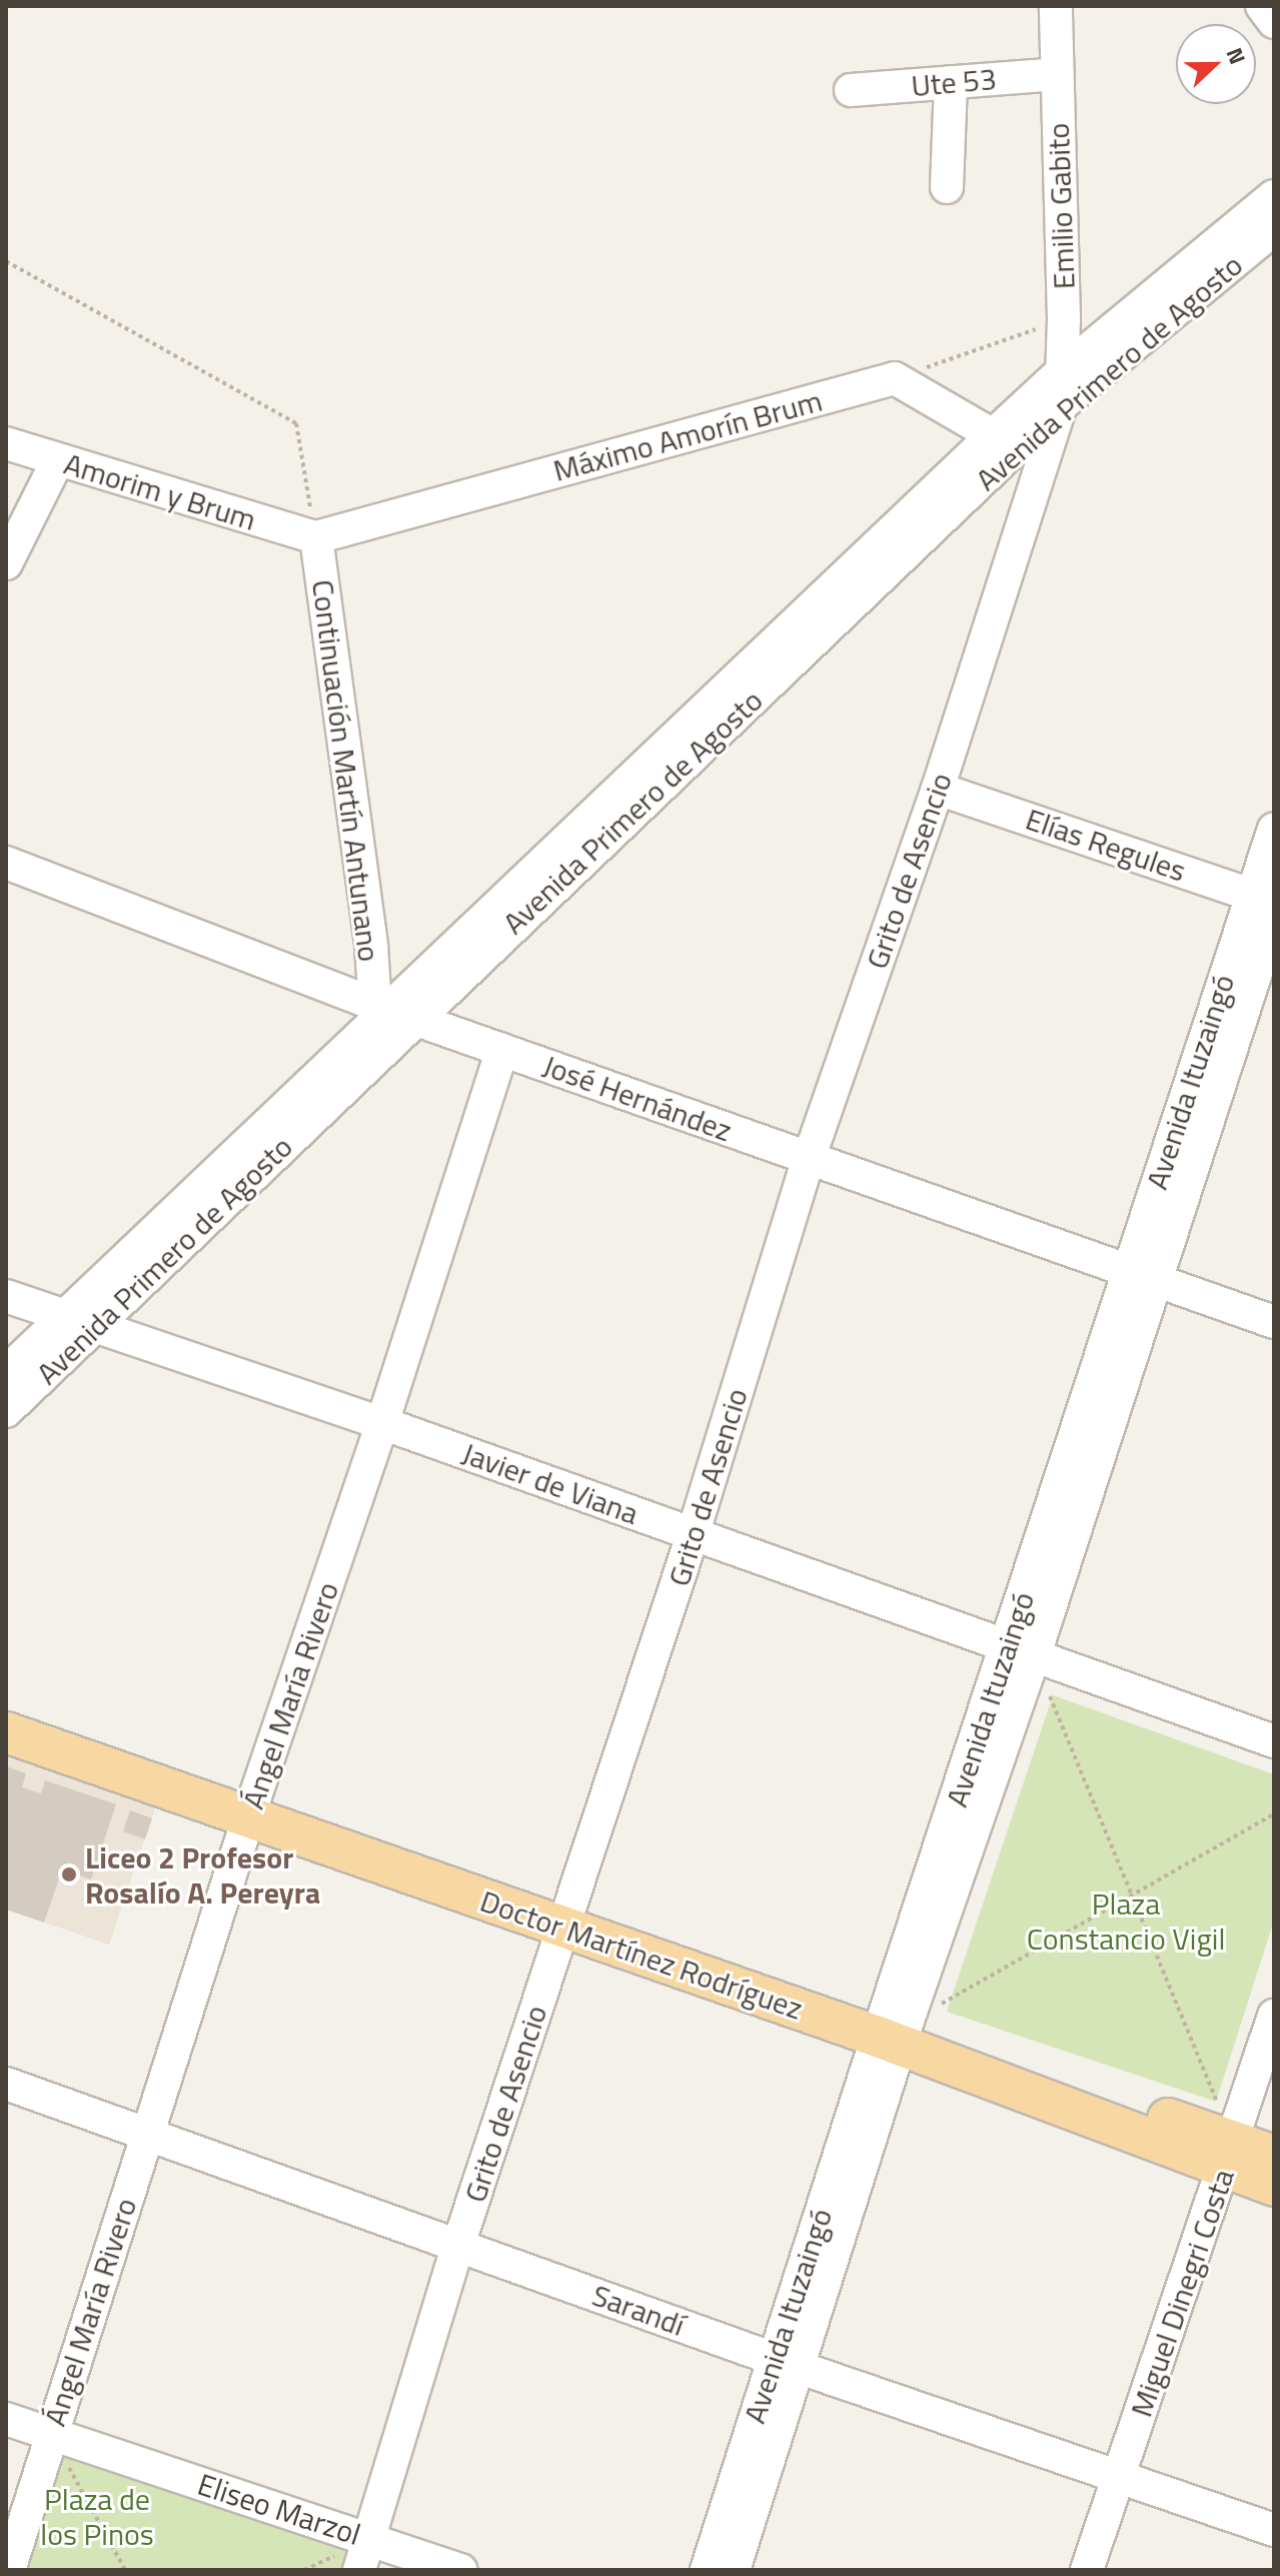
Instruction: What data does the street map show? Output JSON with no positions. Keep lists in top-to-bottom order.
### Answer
{
  "streets": {
    "main road": ["Doctor Martínez Rodríguez"],
    "street": [
      "Ute 53",
      "Emilio Gabito",
      "Avenida Primero de Agosto",
      "Máximo Amorín Brum",
      "Amorim y Brum",
      "Continuación Martín Antunano",
      "Elías Regules",
      "Grito de Asencio",
      "Avenida Ituzaingó",
      "José Hernández",
      "Javier de Viana",
      "Ángel María Rivero",
      "Miguel Dinegri Costa",
      "Sarandí",
      "Eliseo Marzol"
    ]
  },
  "crossings": [
    ["Ute 53", "Emilio Gabito"],
    ["Emilio Gabito", "Avenida Primero de Agosto"],
    ["Avenida Primero de Agosto", "Continuación Martín Antunano"],
    ["Avenida Primero de Agosto", "Grito de Asencio"],
    ["Avenida Primero de Agosto", "José Hernández"],
    ["Avenida Primero de Agosto", "Javier de Viana"],
    ["Máximo Amorín Brum", "Amorim y Brum"],
    ["Máximo Amorín Brum", "Continuación Martín Antunano"],
    ["Amorim y Brum", "Continuación Martín Antunano"],
    ["Continuación Martín Antunano", "José Hernández"],
    ["Elías Regules", "Grito de Asencio"],
    ["Elías Regules", "Avenida Ituzaingó"],
    ["Grito de Asencio", "José Hernández"],
    ["Grito de Asencio", "Javier de Viana"],
    ["Grito de Asencio", "Doctor Martínez Rodríguez"],
    ["Grito de Asencio", "Sarandí"],
    ["Grito de Asencio", "Eliseo Marzol"],
    ["Avenida Ituzaingó", "José Hernández"],
    ["Avenida Ituzaingó", "Javier de Viana"],
    ["Avenida Ituzaingó", "Doctor Martínez Rodríguez"],
    ["Avenida Ituzaingó", "Sarandí"],
    ["José Hernández", "Ángel María Rivero"],
    ["Javier de Viana", "Ángel María Rivero"],
    ["Ángel María Rivero", "Doctor Martínez Rodríguez"],
    ["Ángel María Rivero", "Sarandí"],
    ["Ángel María Rivero", "Eliseo Marzol"],
    ["Doctor Martínez Rodríguez", "Miguel Dinegri Costa"],
    ["Miguel Dinegri Costa", "Sarandí"]
  ],
  "parks": ["Plaza Constancio Vigil", "Plaza de los Pinos"],
  "places": ["Liceo 2 Profesor Rosalío A. Pereyra"],
  "north": "right"
}
